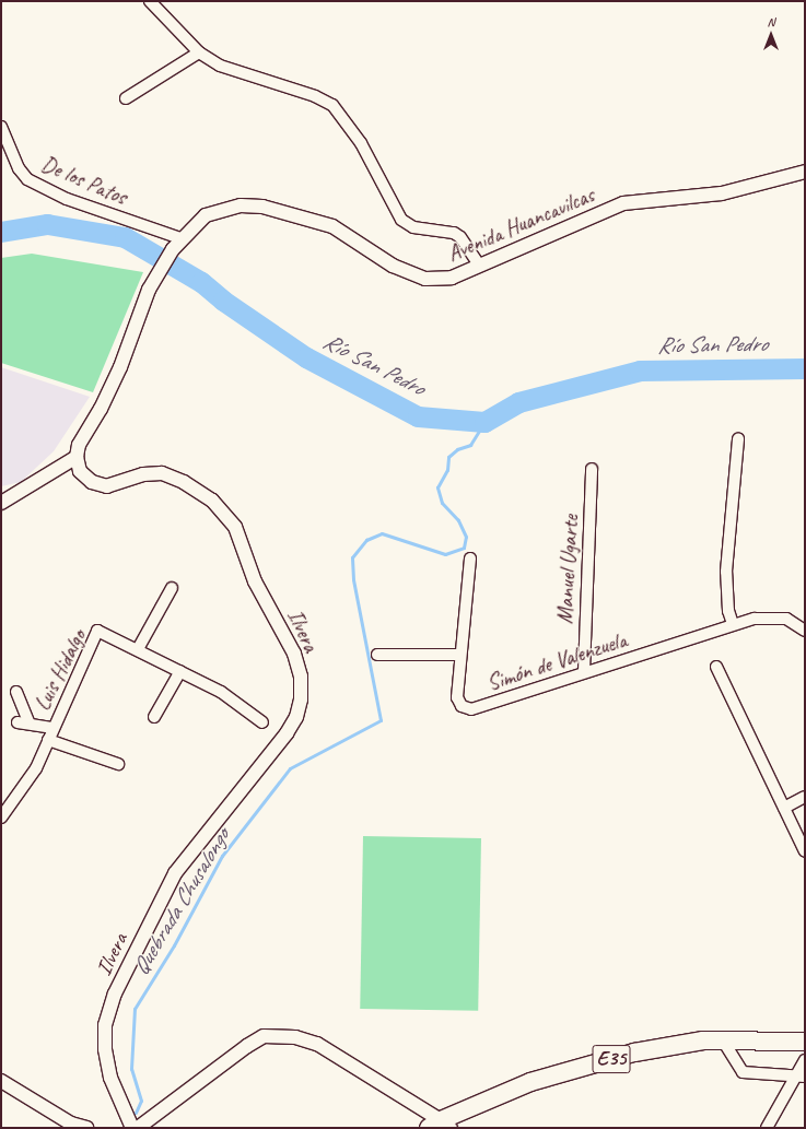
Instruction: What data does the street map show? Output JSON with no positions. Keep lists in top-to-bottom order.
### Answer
{
  "streets": {
    "highway": ["E35"],
    "street": [
      "De los Patos",
      "Avenida Huancavilcas",
      "Manuel Ugarte",
      "Ilvera",
      "Simón de Valenzuela",
      "Luis Hidalgo"
    ]
  },
  "crossings": [
    ["De los Patos", "Avenida Huancavilcas"],
    ["Avenida Huancavilcas", "Ilvera"],
    ["Manuel Ugarte", "Simón de Valenzuela"]
  ],
  "water": ["Río San Pedro", "Quebrada Chusalongo"],
  "north": "top"
}
